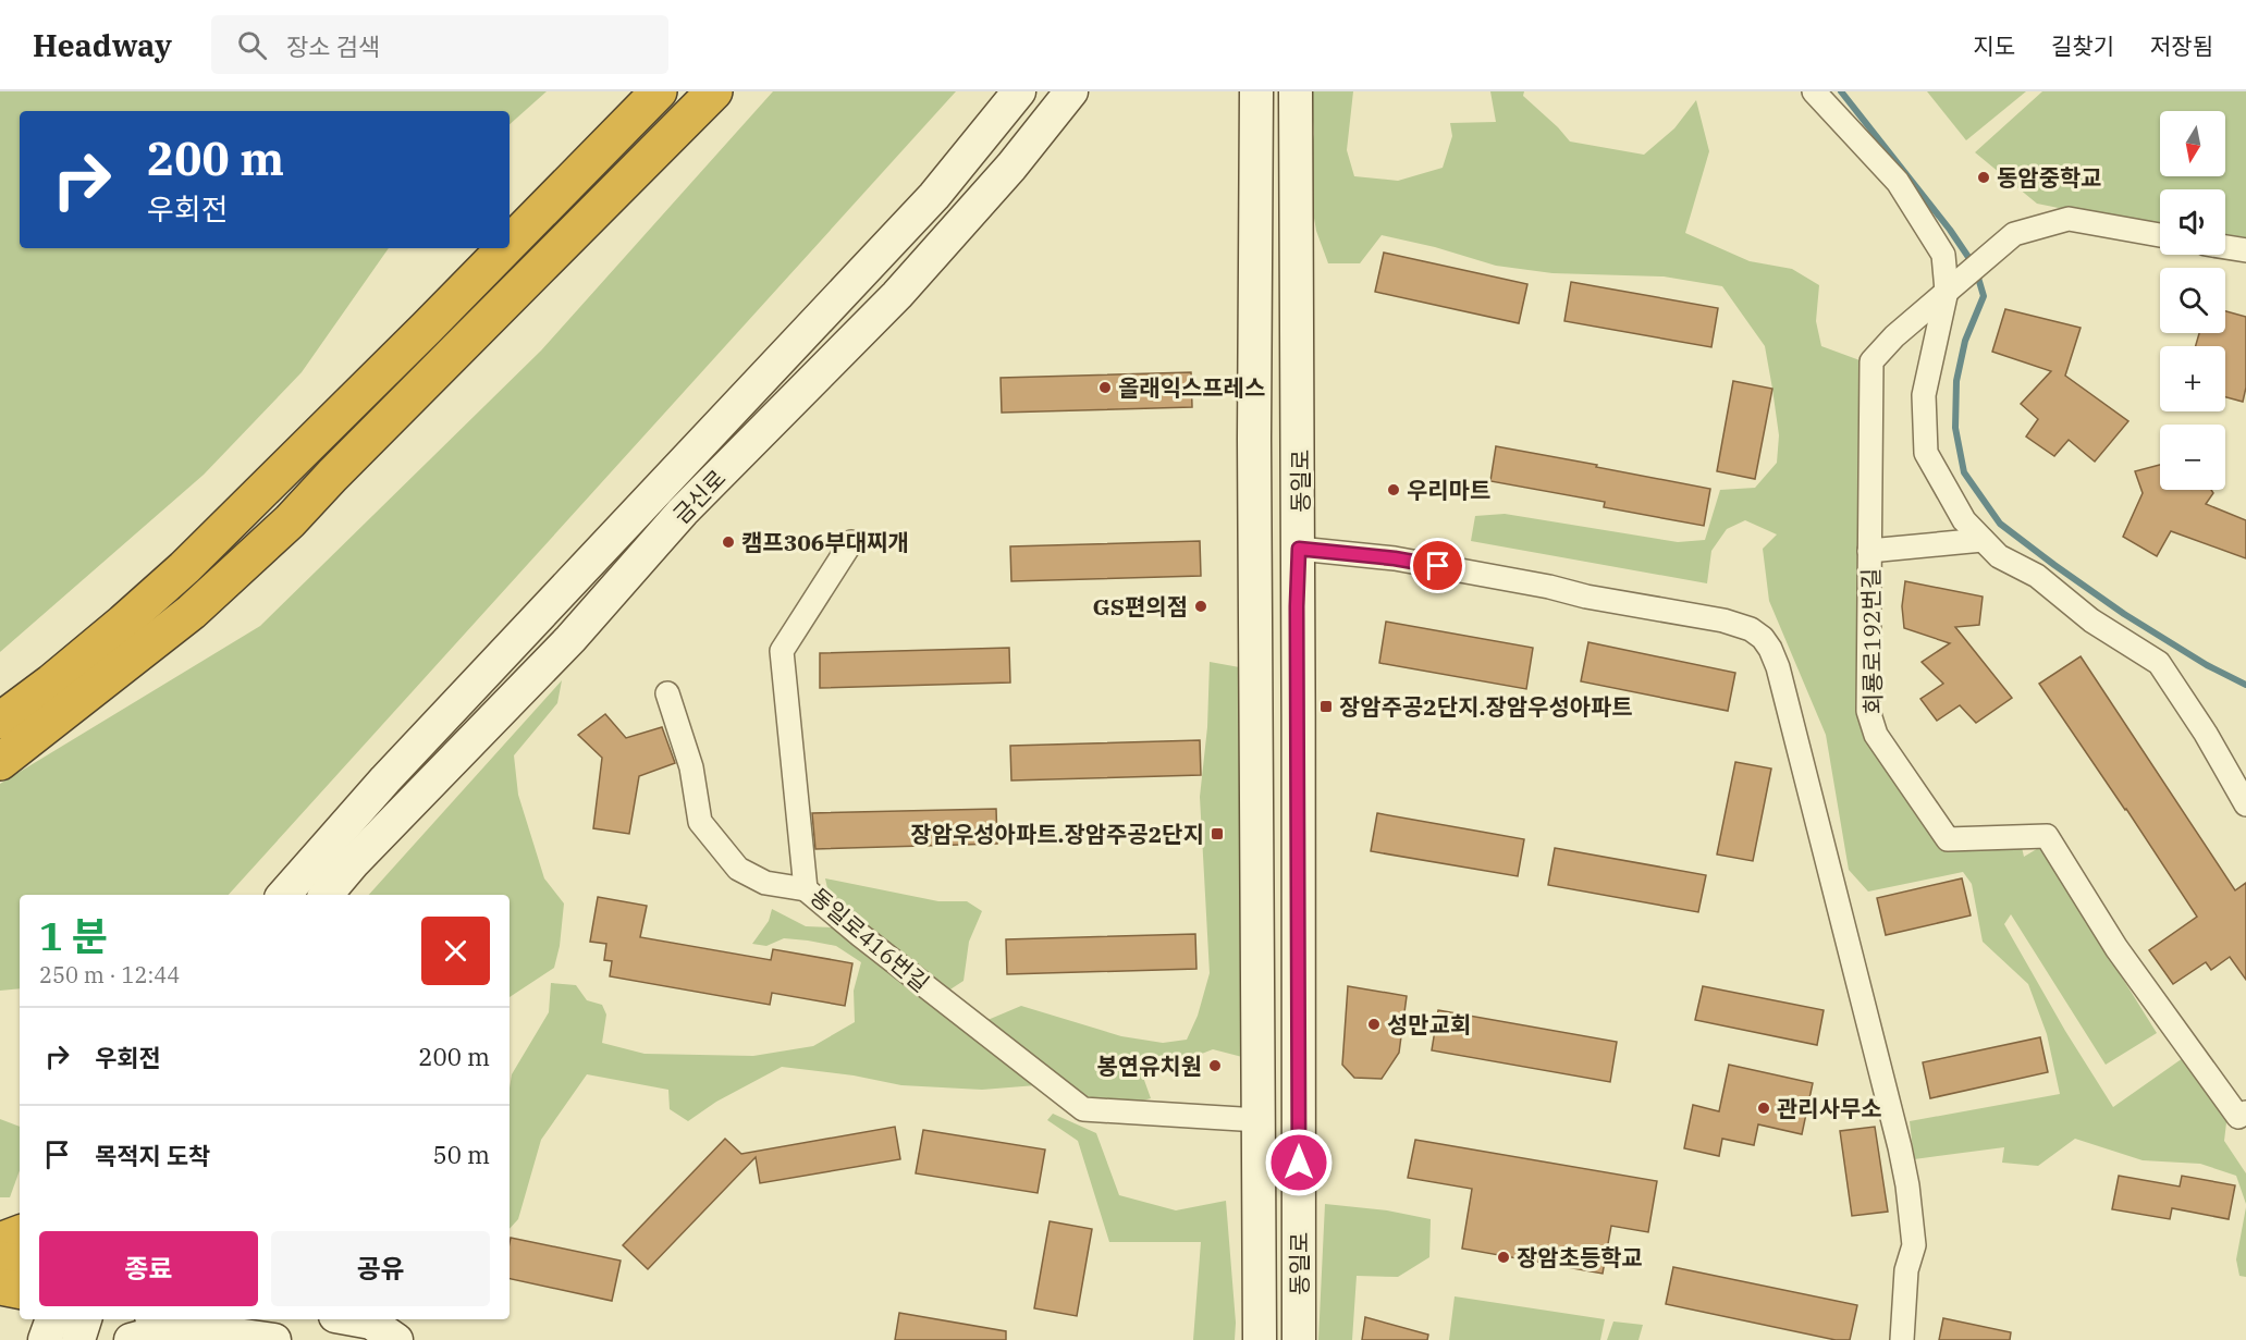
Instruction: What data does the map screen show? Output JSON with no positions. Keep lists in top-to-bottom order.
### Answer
{
  "streets": {
    "street": [
      "동일로",
      "금신로",
      "회룡로192번길",
      "동일로416번길"
    ]
  },
  "crossings": [
    ["동일로", "동일로416번길"]
  ],
  "places": {
    "other": [
      "동암중학교",
      "올래익스프레스",
      "우리마트",
      "캠프306부대찌개",
      "GS편의점",
      "성만교회",
      "봉연유치원",
      "관리사무소",
      "장암초등학교"
    ],
    "transit": ["장암주공2단지.장암우성아파트", "장암우성아파트.장암주공2단지"]
  },
  "north": "bottom",
  "page": {
    "header": "Headway",
    "search": "장소 검색",
    "nav": ["지도", "길찾기", "저장됨"],
    "map_buttons": ["+", "−"],
    "turn": ["200 m", "우회전"],
    "heading": ["1 분", "250 m · 12:44"],
    "list": [
      {
        "name": "우회전",
        "value": "200 m"
      },
      {
        "name": "목적지 도착",
        "value": "50 m"
      }
    ],
    "buttons": ["종료", "공유"]
  }
}
